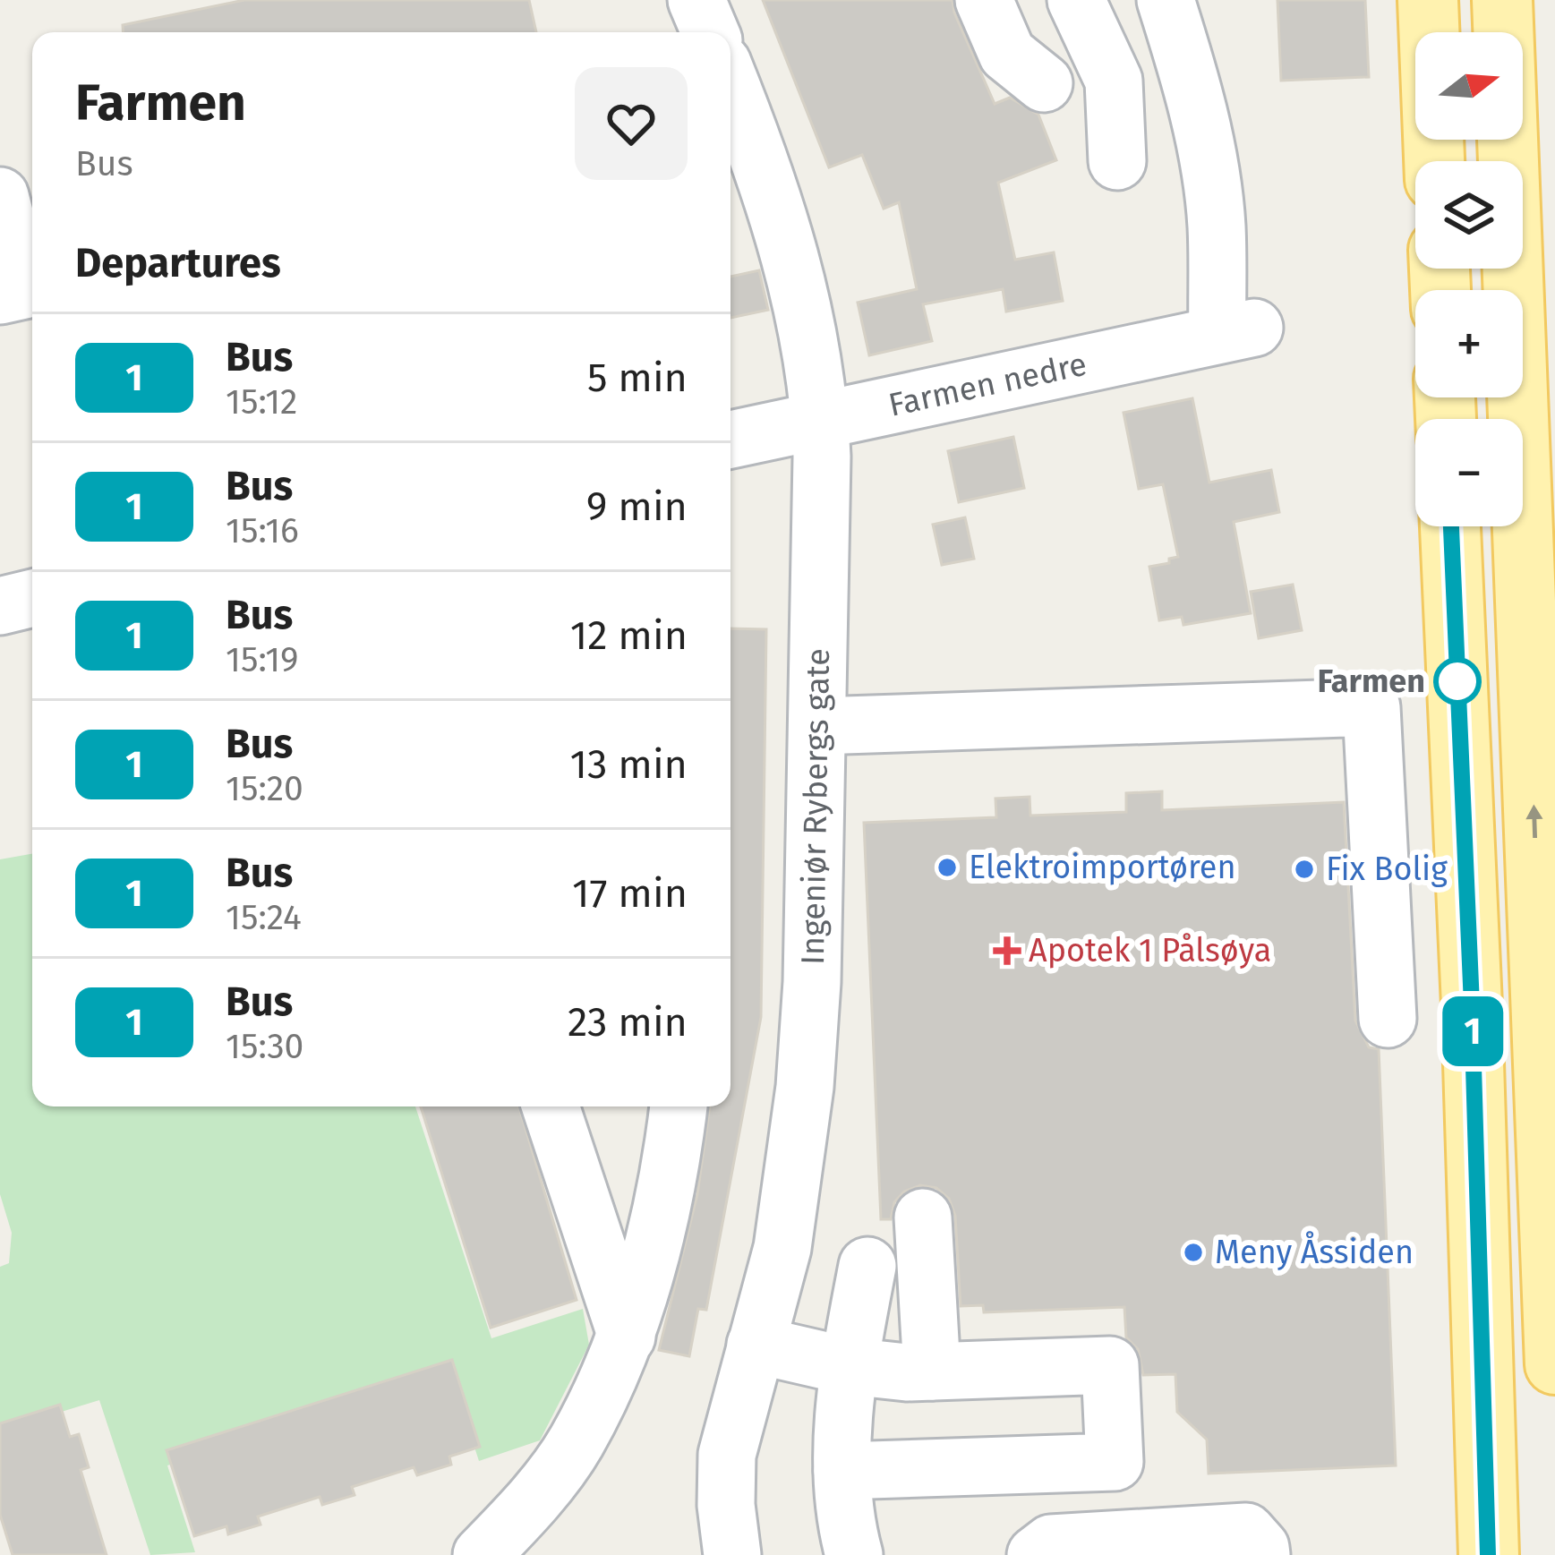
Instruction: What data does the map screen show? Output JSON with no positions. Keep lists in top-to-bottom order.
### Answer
{
  "streets": {
    "street": ["Farmen nedre", "Ingeniør Rybergs gate"]
  },
  "crossings": [
    ["Farmen nedre", "Ingeniør Rybergs gate"]
  ],
  "places": {
    "other": [
      "Farmen",
      "Elektroimportøren",
      "Fix Bolig",
      "Meny Åssiden"
    ],
    "health": ["Apotek 1 Pålsøya"]
  },
  "lines": ["bus line 1"],
  "north": "right",
  "page": {
    "on_map": "1",
    "map_buttons": ["+", "−"],
    "heading": [
      ["Farmen", "Bus"],
      "Departures"
    ],
    "list": [
      {
        "mark": "1",
        "name": "Bus",
        "note": "15:12",
        "value": "5 min"
      },
      {
        "mark": "1",
        "name": "Bus",
        "note": "15:16",
        "value": "9 min"
      },
      {
        "mark": "1",
        "name": "Bus",
        "note": "15:19",
        "value": "12 min"
      },
      {
        "mark": "1",
        "name": "Bus",
        "note": "15:20",
        "value": "13 min"
      },
      {
        "mark": "1",
        "name": "Bus",
        "note": "15:24",
        "value": "17 min"
      },
      {
        "mark": "1",
        "name": "Bus",
        "note": "15:30",
        "value": "23 min"
      }
    ]
  }
}
